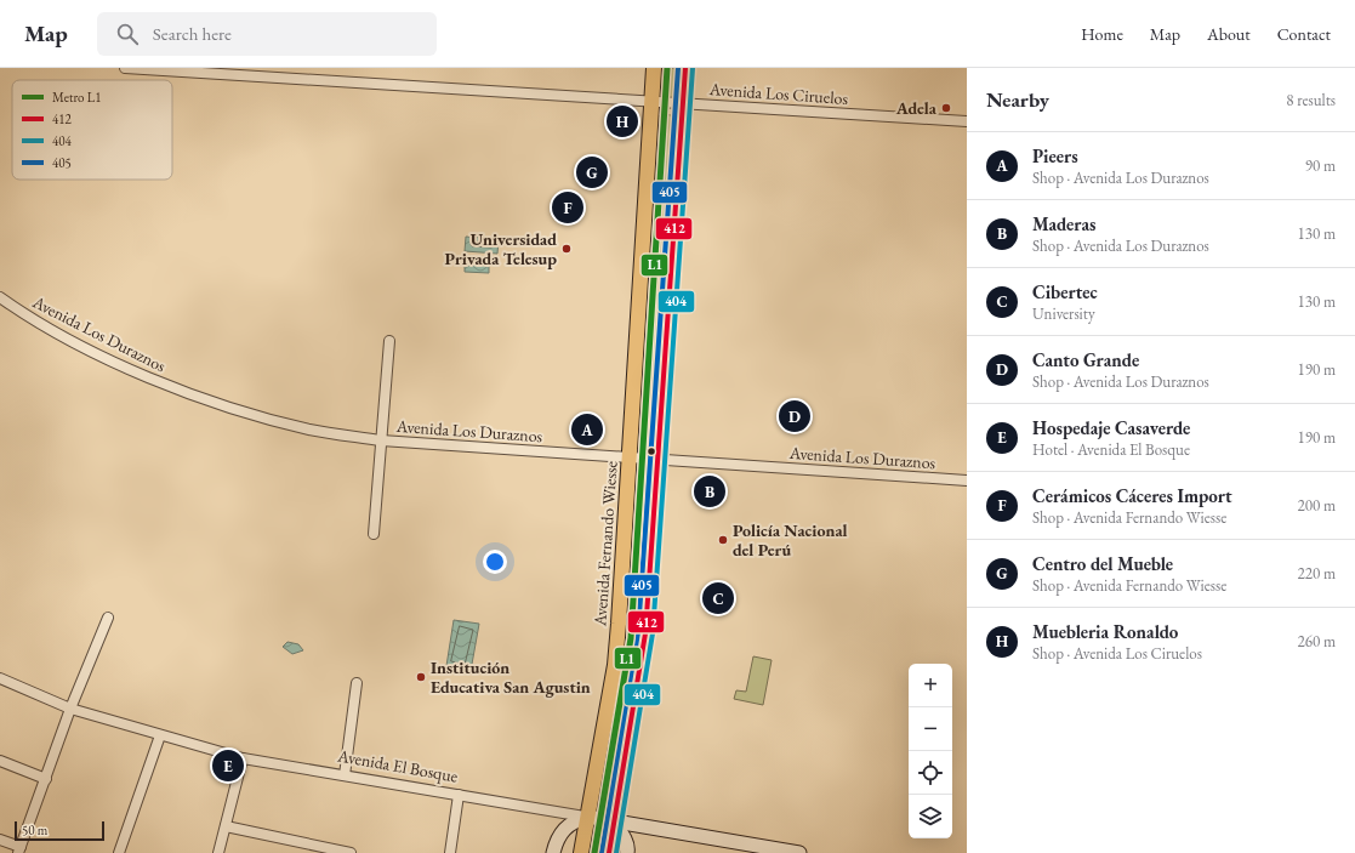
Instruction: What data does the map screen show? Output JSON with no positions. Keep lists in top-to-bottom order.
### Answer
{
  "streets": {
    "main road": ["Avenida Fernando Wiesse"],
    "street": ["Avenida Los Ciruelos", "Avenida Los Duraznos", "Avenida El Bosque"]
  },
  "crossings": [
    ["Avenida Los Ciruelos", "Avenida Fernando Wiesse"],
    ["Avenida Los Duraznos", "Avenida Fernando Wiesse"],
    ["Avenida Fernando Wiesse", "Avenida El Bosque"]
  ],
  "places": [
    "Adela",
    "Universidad Privada Telesup",
    "Policía Nacional del Perú",
    "Institución Educativa San Agustin"
  ],
  "lines": [
    "metro line L1",
    "transit line 412",
    "transit line 404",
    "transit line 405"
  ],
  "legend": [
    "Metro L1",
    "412",
    "404",
    "405"
  ],
  "scale_bar": "50 m",
  "page": {
    "header": "Map",
    "search": "Search here",
    "nav": [
      "Home",
      "Map",
      "About",
      "Contact"
    ],
    "heading": ["Nearby", "8 results"],
    "pins": [
      "H",
      "G",
      "F",
      "D",
      "A",
      "B",
      "C",
      "E"
    ],
    "list": [
      {
        "mark": "A",
        "name": "Pieers",
        "note": "Shop · Avenida Los Duraznos",
        "value": "90 m"
      },
      {
        "mark": "B",
        "name": "Maderas",
        "note": "Shop · Avenida Los Duraznos",
        "value": "130 m"
      },
      {
        "mark": "C",
        "name": "Cibertec",
        "note": "University",
        "value": "130 m"
      },
      {
        "mark": "D",
        "name": "Canto Grande",
        "note": "Shop · Avenida Los Duraznos",
        "value": "190 m"
      },
      {
        "mark": "E",
        "name": "Hospedaje Casaverde",
        "note": "Hotel · Avenida El Bosque",
        "value": "190 m"
      },
      {
        "mark": "F",
        "name": "Cerámicos Cáceres Import",
        "note": "Shop · Avenida Fernando Wiesse",
        "value": "200 m"
      },
      {
        "mark": "G",
        "name": "Centro del Mueble",
        "note": "Shop · Avenida Fernando Wiesse",
        "value": "220 m"
      },
      {
        "mark": "H",
        "name": "Muebleria Ronaldo",
        "note": "Shop · Avenida Los Ciruelos",
        "value": "260 m"
      }
    ],
    "map_buttons": ["+", "−"],
    "scale": "50 m"
  }
}
